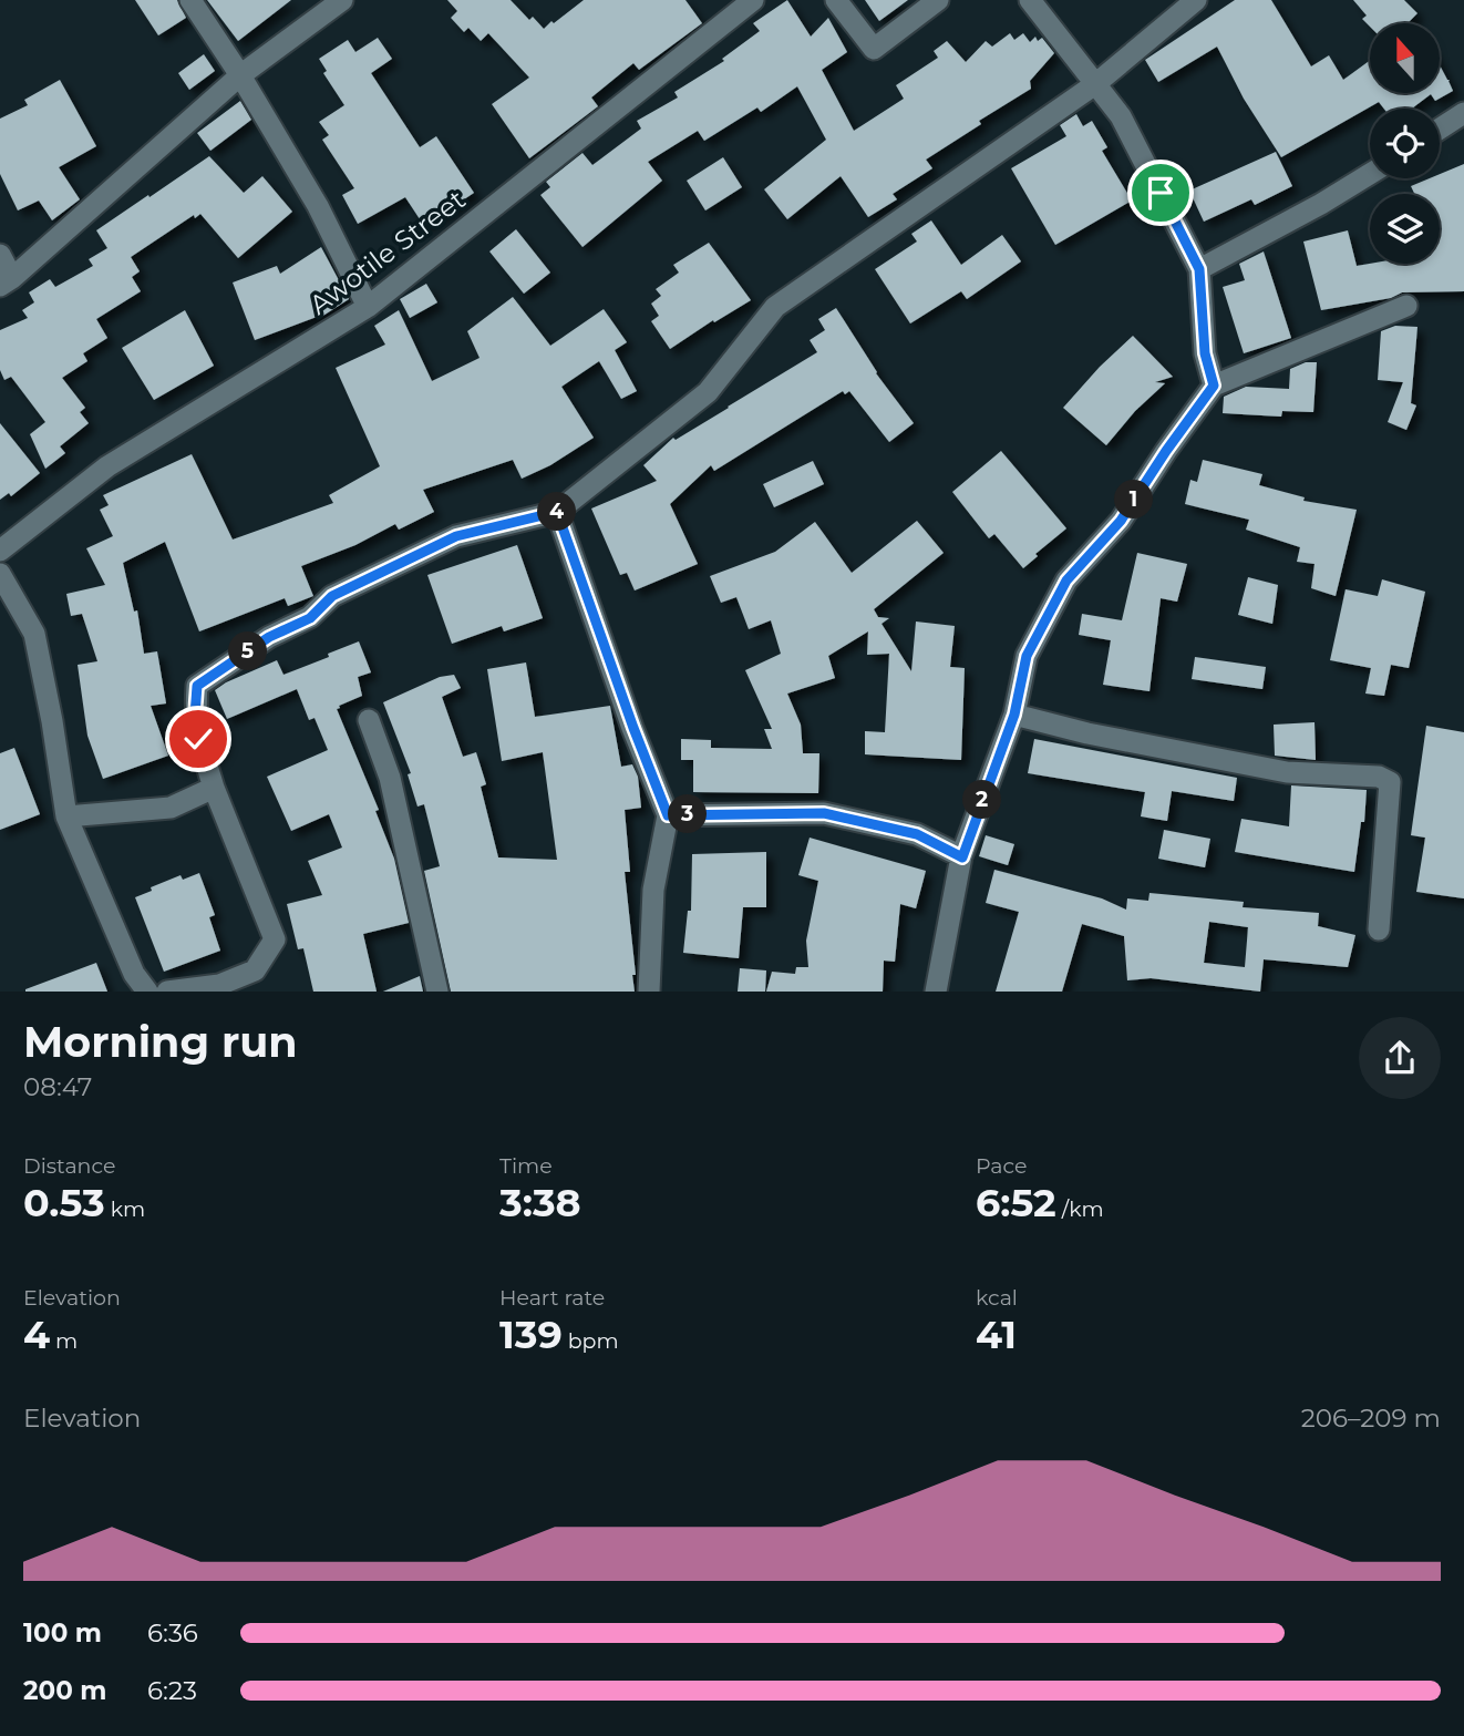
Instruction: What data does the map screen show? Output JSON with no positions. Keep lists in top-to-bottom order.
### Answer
{
  "streets": {
    "street": ["Awotile Street"]
  },
  "north": "top",
  "page": {
    "pins": [
      "1",
      "4",
      "5",
      "2",
      "3"
    ],
    "heading": ["Morning run", "08:47"],
    "stats": [
      ["Distance", "0.53 km"],
      ["Time", "3:38"],
      ["Pace", "6:52 /km"],
      ["Elevation", "4 m"],
      ["Heart rate", "139 bpm"],
      ["kcal", "41"]
    ],
    "chart": ["Elevation", "206–209 m"],
    "list": [
      {
        "name": "100 m",
        "note": "6:36"
      },
      {
        "name": "200 m",
        "note": "6:23"
      }
    ]
  }
}
